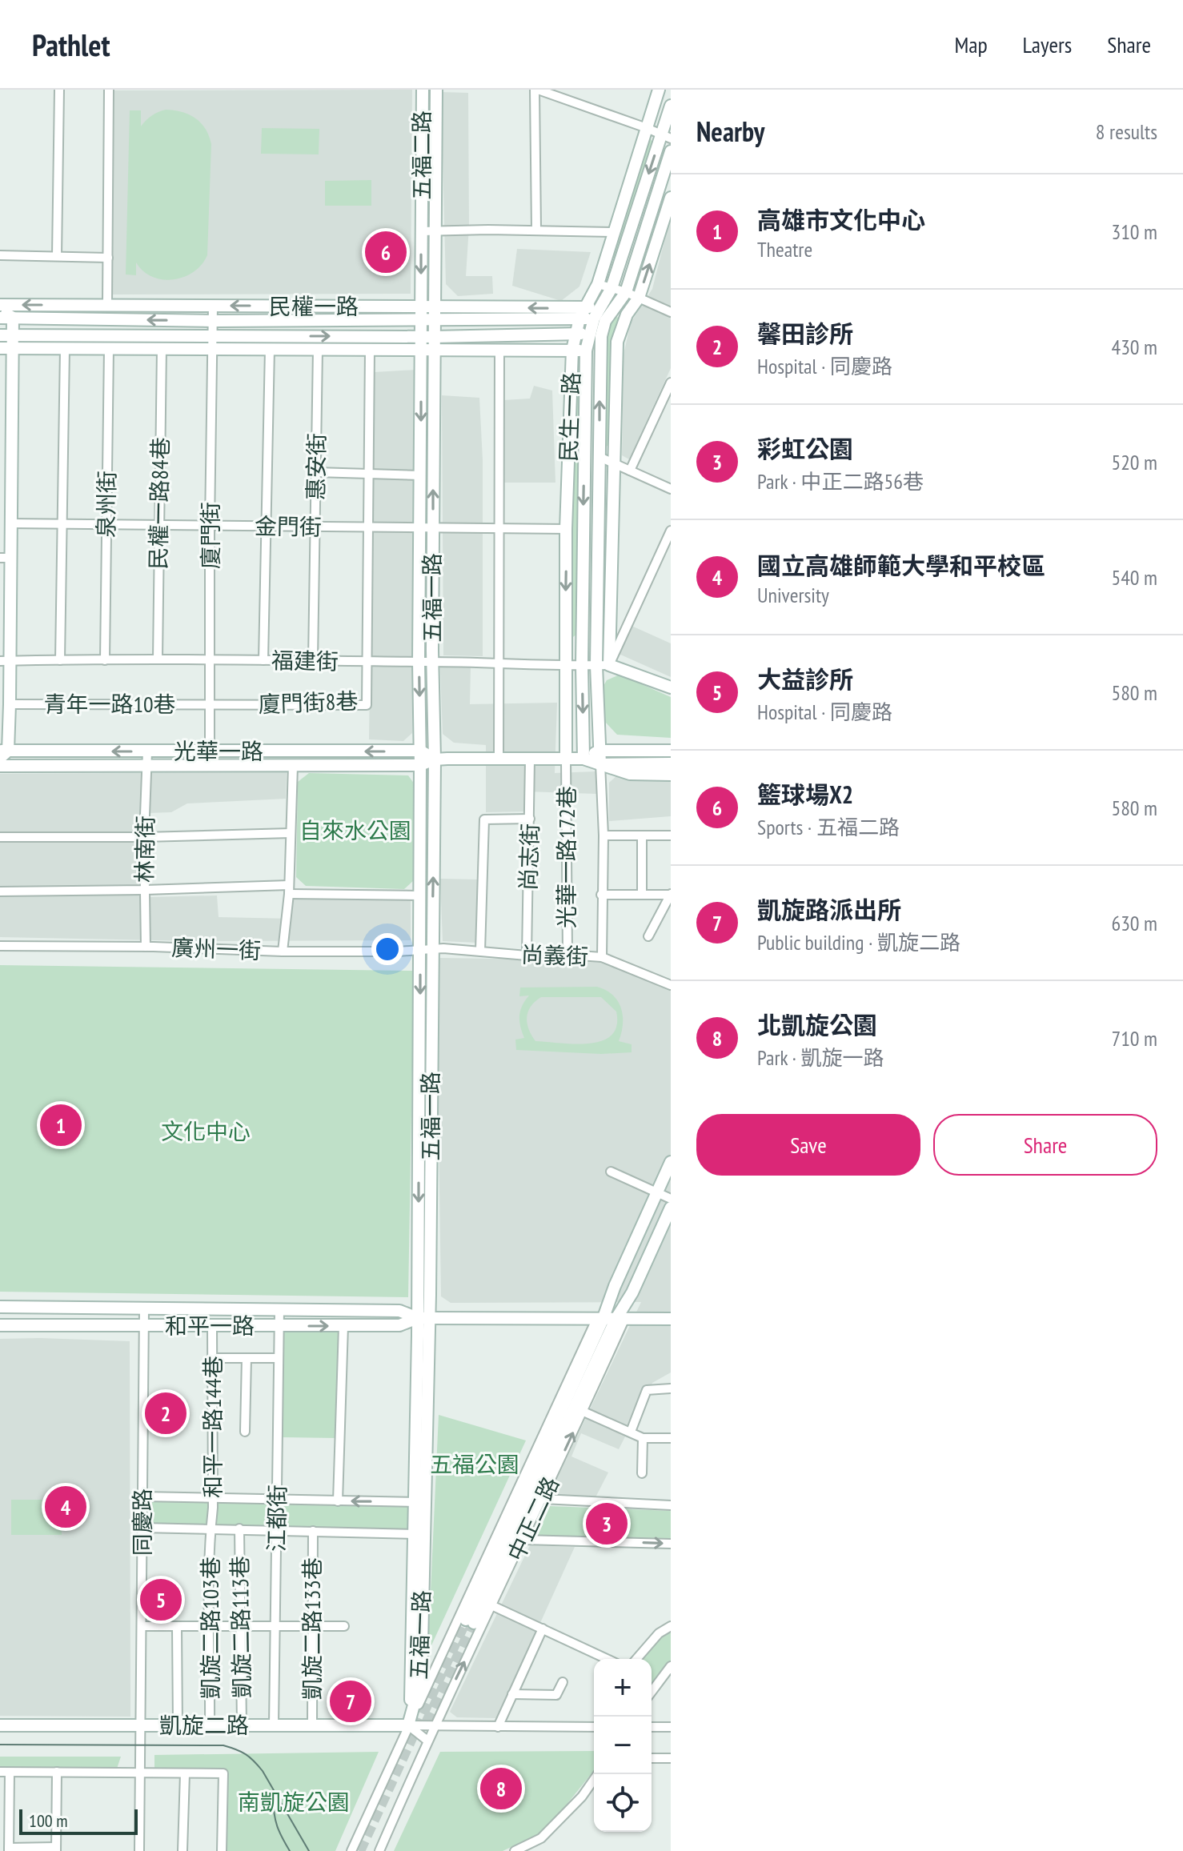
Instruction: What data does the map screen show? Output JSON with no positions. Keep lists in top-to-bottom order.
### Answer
{
  "streets": {
    "street": [
      "五福二路",
      "民權一路",
      "民生一路",
      "惠安街",
      "民權一路84巷",
      "泉州街",
      "金門街",
      "廈門街",
      "五福一路",
      "福建街",
      "廈門街8巷",
      "青年一路10巷",
      "光華一路",
      "林南街",
      "尚志街",
      "光華一路172巷",
      "廣州一街",
      "尚義街",
      "和平一路",
      "和平一路144巷",
      "江都街",
      "中正二路",
      "同慶路",
      "凱旋二路113巷",
      "凱旋二路103巷",
      "凱旋二路133巷",
      "凱旋二路"
    ]
  },
  "crossings": [
    ["五福二路", "民權一路"],
    ["五福二路", "五福一路"],
    ["民權一路", "民生一路"],
    ["民權一路", "惠安街"],
    ["民權一路", "民權一路84巷"],
    ["民權一路", "泉州街"],
    ["民權一路", "廈門街"],
    ["民權一路", "五福一路"],
    ["民生一路", "金門街"],
    ["民生一路", "福建街"],
    ["民生一路", "光華一路"],
    ["民生一路", "光華一路172巷"],
    ["惠安街", "金門街"],
    ["惠安街", "福建街"],
    ["民權一路84巷", "金門街"],
    ["民權一路84巷", "福建街"],
    ["泉州街", "金門街"],
    ["泉州街", "福建街"],
    ["金門街", "廈門街"],
    ["金門街", "五福一路"],
    ["廈門街", "福建街"],
    ["廈門街", "廈門街8巷"],
    ["廈門街", "青年一路10巷"],
    ["廈門街", "光華一路"],
    ["五福一路", "福建街"],
    ["五福一路", "光華一路"],
    ["五福一路", "廣州一街"],
    ["五福一路", "尚義街"],
    ["五福一路", "和平一路"],
    ["五福一路", "中正二路"],
    ["五福一路", "凱旋二路"],
    ["福建街", "廈門街8巷"],
    ["廈門街8巷", "青年一路10巷"],
    ["光華一路", "林南街"],
    ["光華一路", "尚志街"],
    ["光華一路", "光華一路172巷"],
    ["林南街", "廣州一街"],
    ["尚志街", "尚義街"],
    ["光華一路172巷", "尚義街"],
    ["廣州一街", "尚義街"],
    ["和平一路", "和平一路144巷"],
    ["和平一路", "江都街"],
    ["和平一路", "中正二路"],
    ["和平一路", "同慶路"],
    ["和平一路144巷", "凱旋二路103巷"],
    ["江都街", "凱旋二路"],
    ["中正二路", "凱旋二路"],
    ["同慶路", "凱旋二路"],
    ["凱旋二路113巷", "凱旋二路"],
    ["凱旋二路103巷", "凱旋二路"],
    ["凱旋二路133巷", "凱旋二路"]
  ],
  "parks": [
    "自來水公園",
    "文化中心",
    "五福公園",
    "南凱旋公園"
  ],
  "scale_bar": "100 m",
  "page": {
    "header": "Pathlet",
    "nav": ["Map", "Layers", "Share"],
    "heading": ["Nearby", "8 results"],
    "list": [
      {
        "mark": "1",
        "name": "高雄市文化中心",
        "note": "Theatre",
        "value": "310 m"
      },
      {
        "mark": "2",
        "name": "馨田診所",
        "note": "Hospital · 同慶路",
        "value": "430 m"
      },
      {
        "mark": "3",
        "name": "彩虹公園",
        "note": "Park · 中正二路56巷",
        "value": "520 m"
      },
      {
        "mark": "4",
        "name": "國立高雄師範大學和平校區",
        "note": "University",
        "value": "540 m"
      },
      {
        "mark": "5",
        "name": "大益診所",
        "note": "Hospital · 同慶路",
        "value": "580 m"
      },
      {
        "mark": "6",
        "name": "籃球場X2",
        "note": "Sports · 五福二路",
        "value": "580 m"
      },
      {
        "mark": "7",
        "name": "凱旋路派出所",
        "note": "Public building · 凱旋二路",
        "value": "630 m"
      },
      {
        "mark": "8",
        "name": "北凱旋公園",
        "note": "Park · 凱旋一路",
        "value": "710 m"
      }
    ],
    "pins": [
      "6",
      "1",
      "2",
      "4",
      "3",
      "5",
      "7",
      "8"
    ],
    "buttons": ["Save", "Share"],
    "map_buttons": ["+", "−"],
    "scale": "100 m"
  }
}
